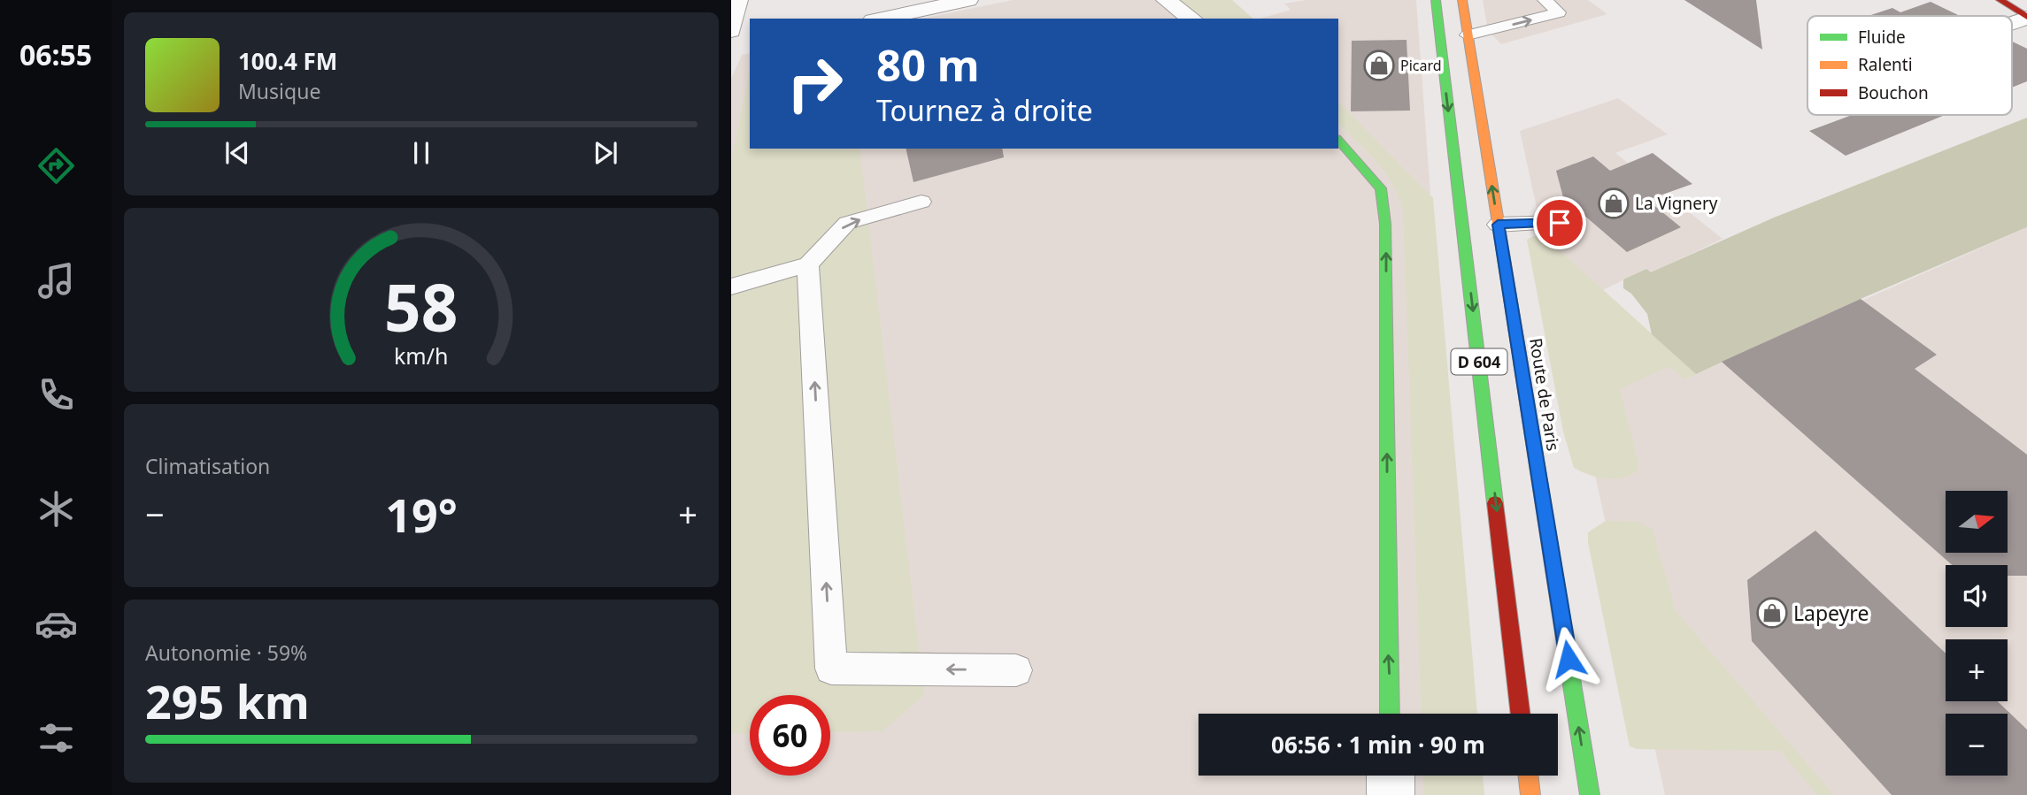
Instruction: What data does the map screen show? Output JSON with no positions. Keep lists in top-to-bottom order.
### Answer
{
  "streets": {
    "main road": ["D 604", "Route de Paris"]
  },
  "places": {
    "shop": ["Picard", "La Vignery", "Lapeyre"]
  },
  "legend": ["Fluide", "Ralenti", "Bouchon"],
  "north": "right",
  "page": {
    "tabs": "06:55",
    "turn": ["80 m", "Tournez à droite"],
    "song": ["100.4 FM", "Musique"],
    "tile": [
      "Climatisation",
      ["Autonomie · 59%", "295 km"]
    ],
    "heat": ["−", "19°", "+"],
    "map_buttons": ["+", "−"],
    "limit": "60",
    "trip": "06:56 · 1 min · 90 m",
    "gauge": ["58", "km/h"]
  }
}
